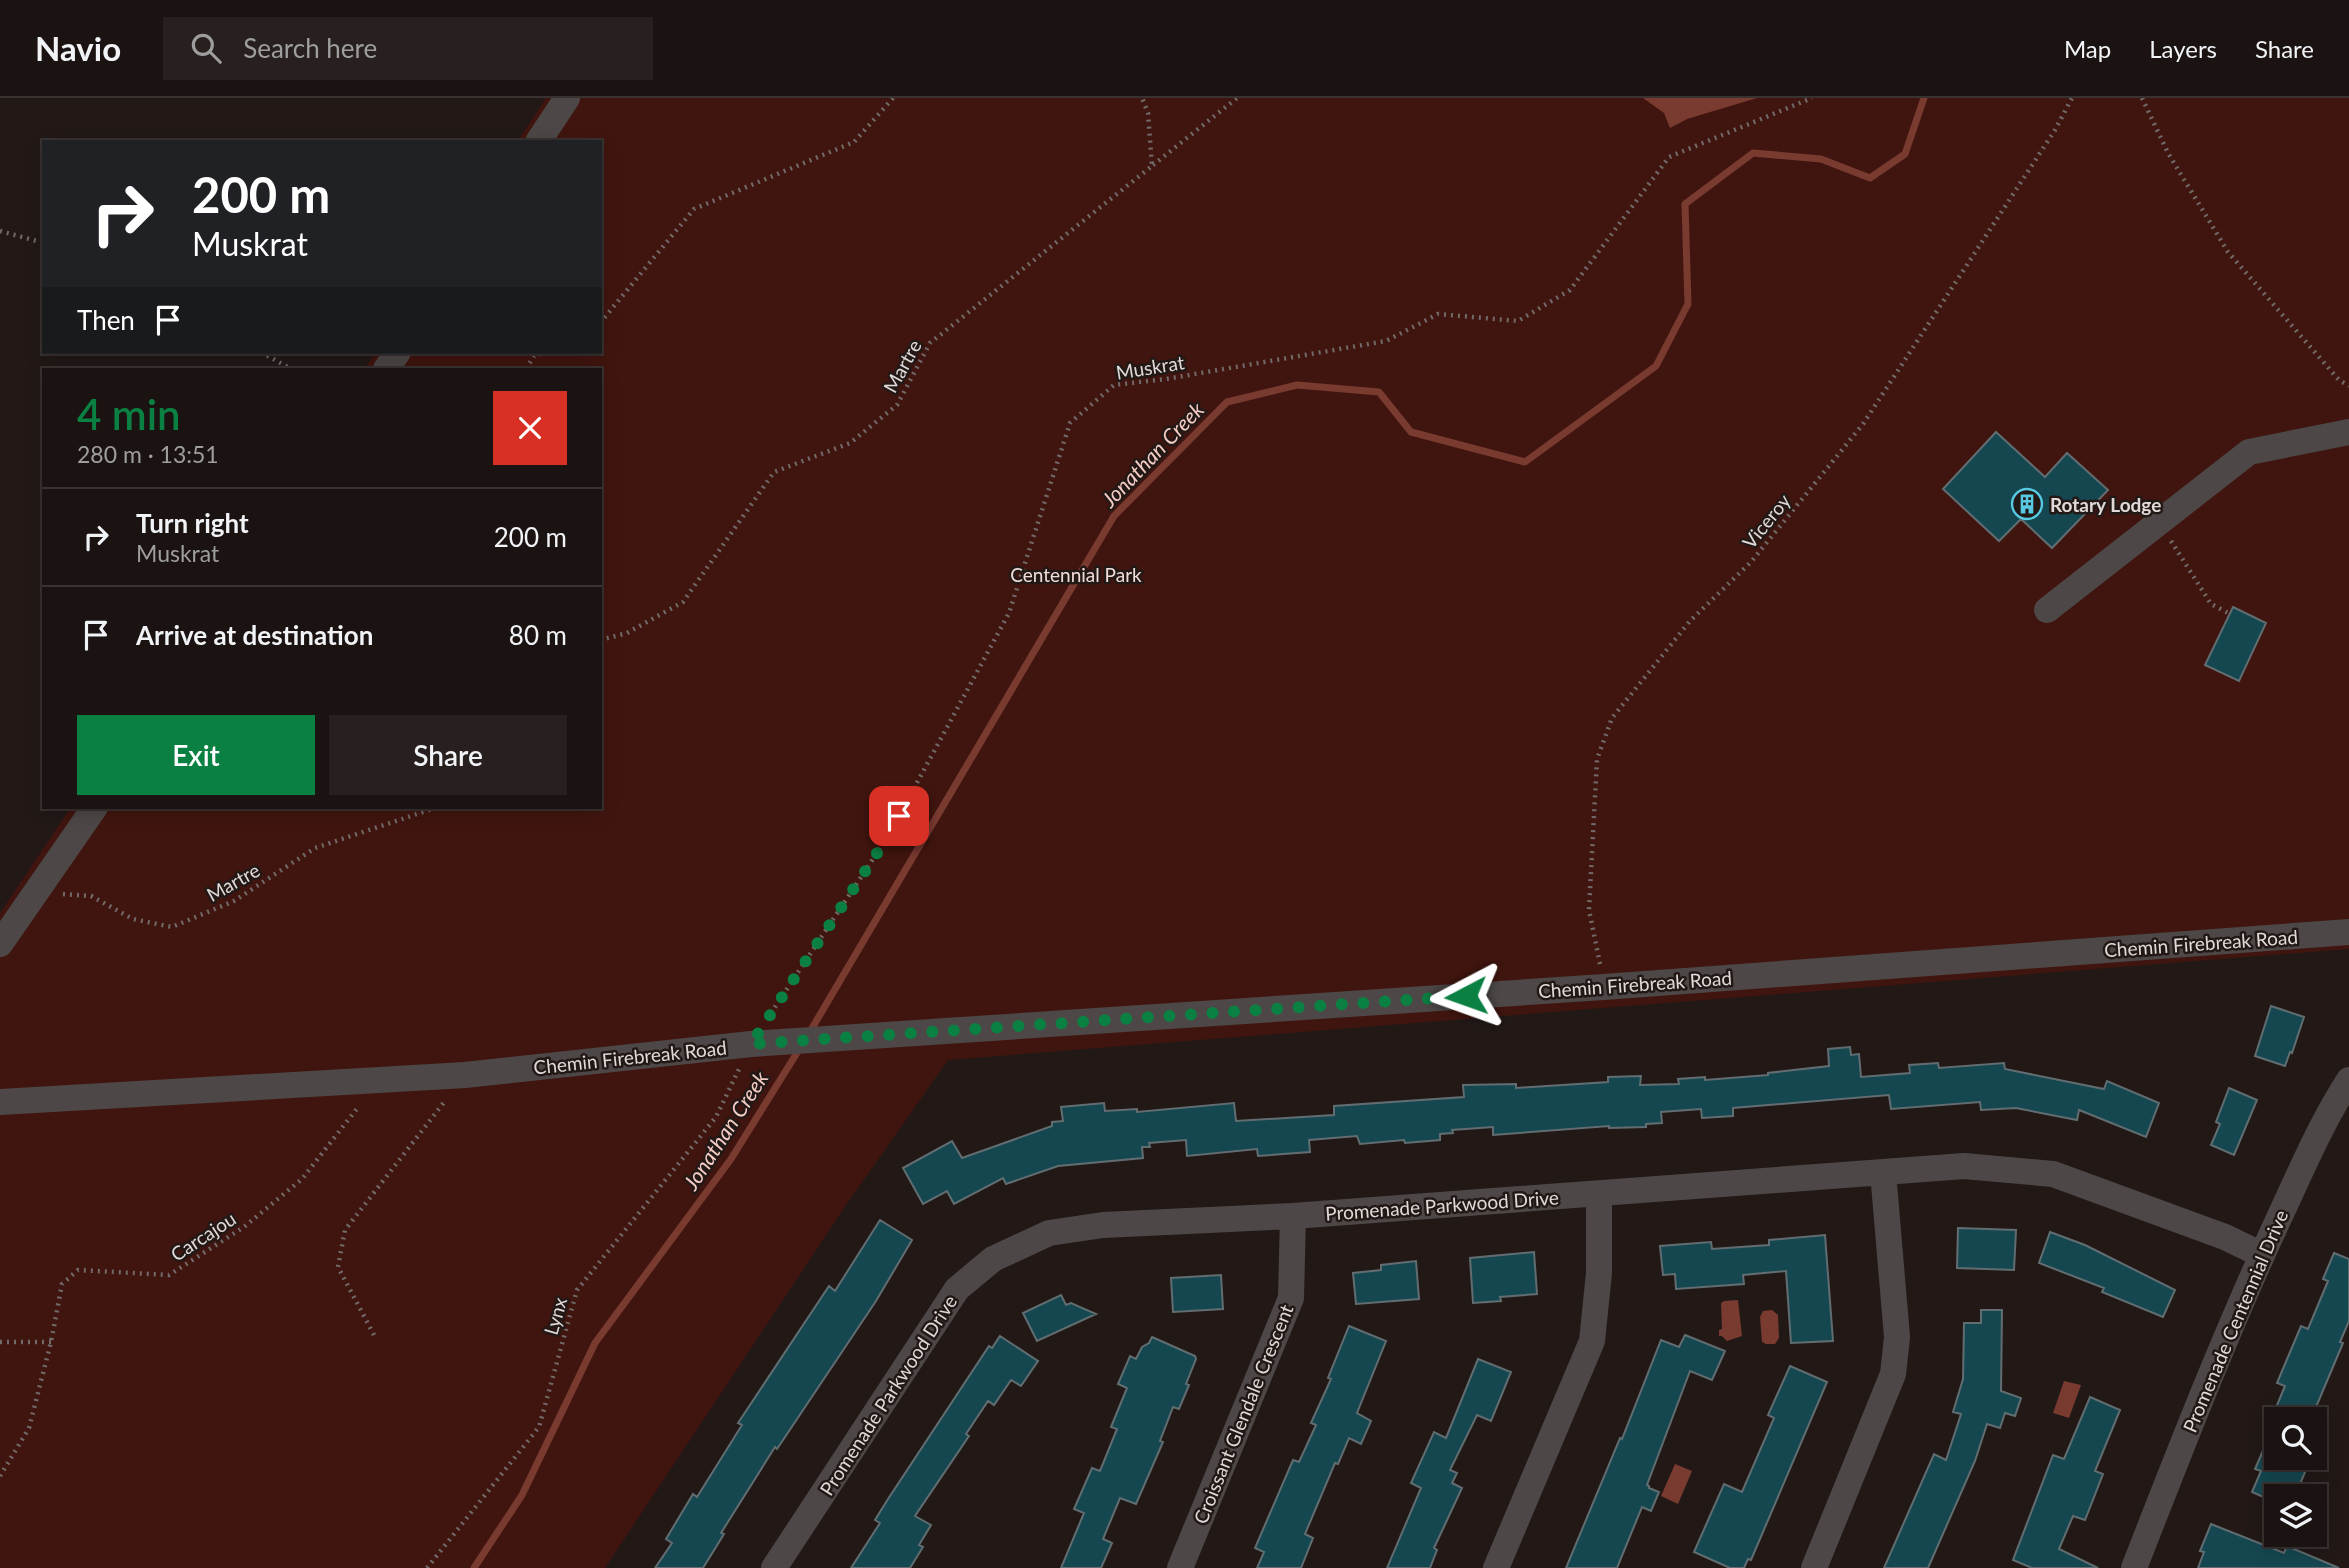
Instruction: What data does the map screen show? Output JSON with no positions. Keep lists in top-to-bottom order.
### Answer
{
  "streets": {
    "street": [
      "Chemin Firebreak Road",
      "Promenade Parkwood Drive",
      "Promenade Centennial Drive",
      "Croissant Glendale Crescent"
    ],
    "path": [
      "Martre",
      "Muskrat",
      "Viceroy",
      "Carcajou",
      "Lynx"
    ]
  },
  "crossings": [
    ["Muskrat", "Chemin Firebreak Road"],
    ["Muskrat", "Lynx"],
    ["Viceroy", "Chemin Firebreak Road"],
    ["Chemin Firebreak Road", "Carcajou"],
    ["Chemin Firebreak Road", "Lynx"],
    ["Promenade Parkwood Drive", "Promenade Centennial Drive"],
    ["Promenade Parkwood Drive", "Croissant Glendale Crescent"]
  ],
  "water": ["Jonathan Creek"],
  "parks": ["Centennial Park"],
  "places": {
    "building": ["Rotary Lodge"]
  },
  "page": {
    "header": "Navio",
    "search": "Search here",
    "nav": ["Map", "Layers", "Share"],
    "turn": ["200 m", "Muskrat"],
    "then": "Then",
    "heading": ["4 min", "280 m · 13:51"],
    "list": [
      {
        "name": "Turn right",
        "note": "Muskrat",
        "value": "200 m"
      },
      {
        "name": "Arrive at destination",
        "value": "80 m"
      }
    ],
    "buttons": ["Exit", "Share"]
  }
}
